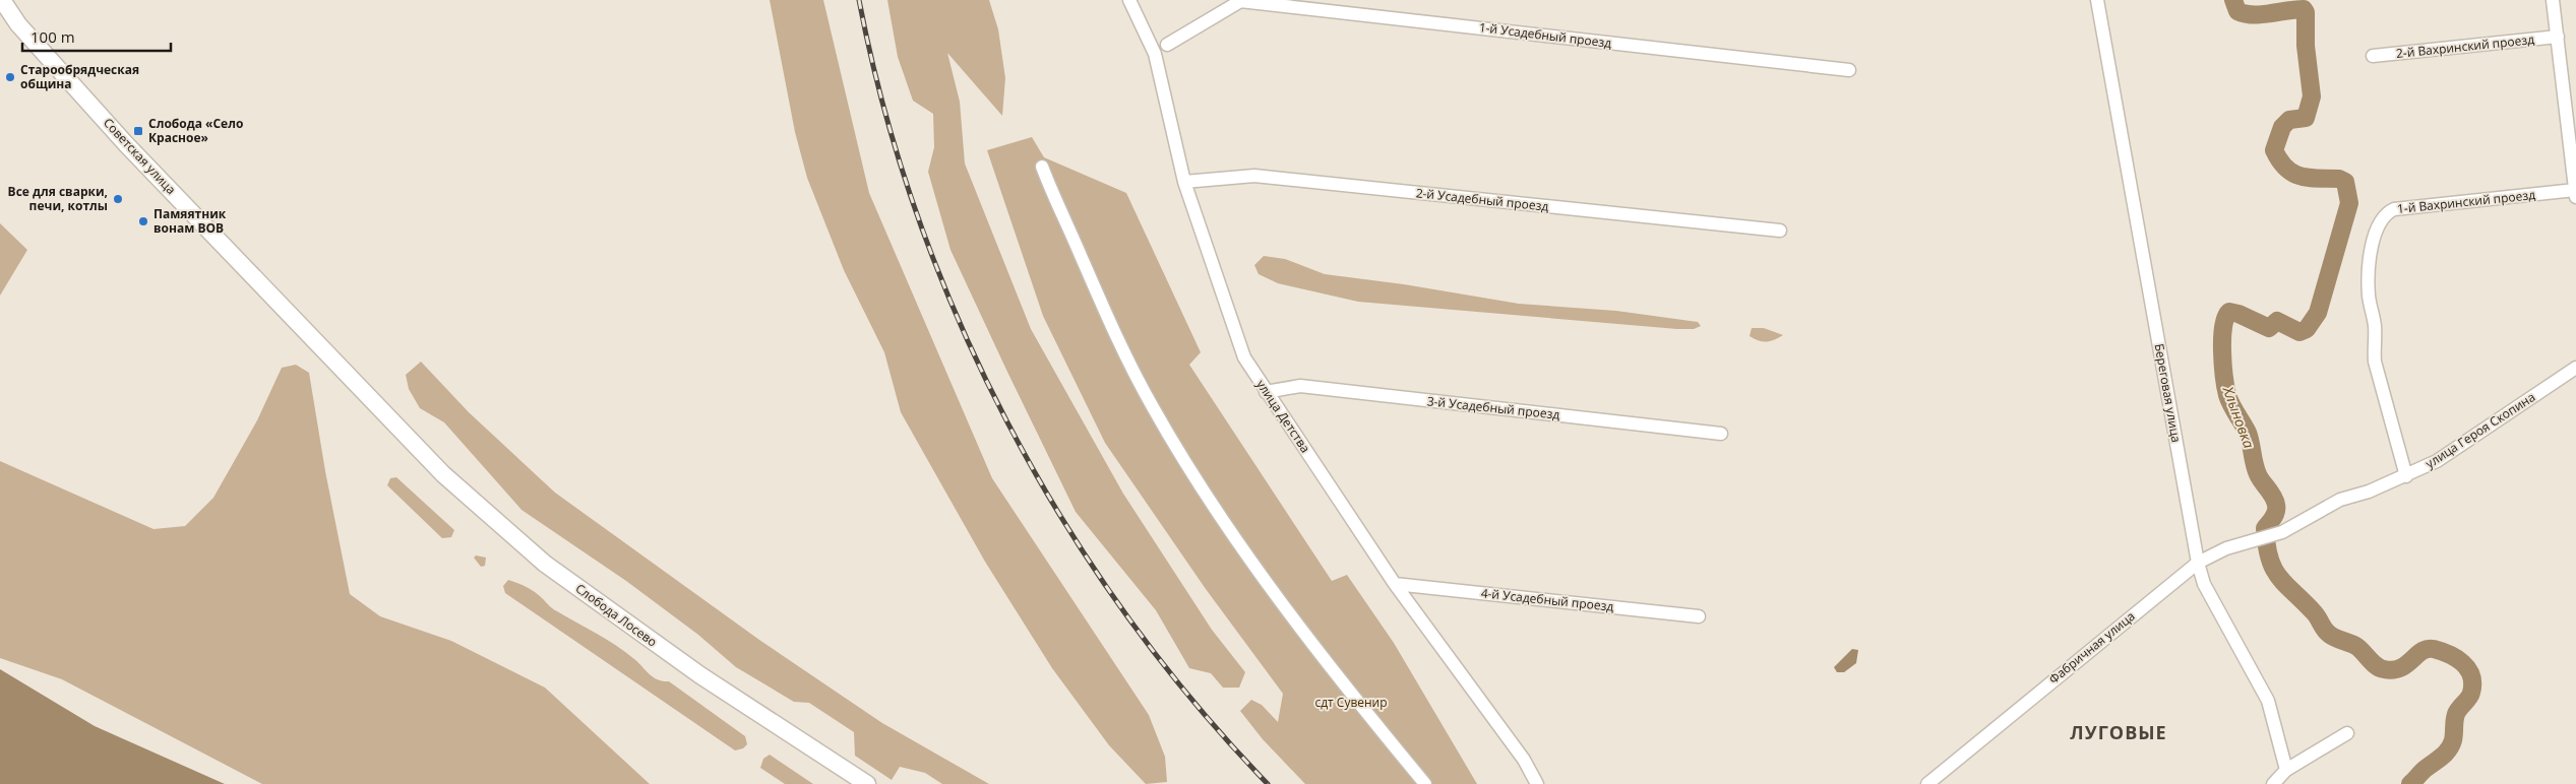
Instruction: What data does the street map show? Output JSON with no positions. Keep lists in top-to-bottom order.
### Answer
{
  "streets": {
    "main road": ["Советская улица", "Слобода Лосево"],
    "street": [
      "1-й Усадебный проезд",
      "2-й Вахринский проезд",
      "2-й Усадебный проезд",
      "1-й Вахринский проезд",
      "Береговая улица",
      "3-й Усадебный проезд",
      "улица Детства",
      "улица Героя Скопина",
      "4-й Усадебный проезд",
      "Фабричная улица"
    ]
  },
  "crossings": [
    ["Советская улица", "Слобода Лосево"],
    ["2-й Усадебный проезд", "улица Детства"],
    ["1-й Вахринский проезд", "улица Героя Скопина"],
    ["Береговая улица", "Фабричная улица"],
    ["3-й Усадебный проезд", "улица Детства"],
    ["улица Детства", "4-й Усадебный проезд"],
    ["улица Героя Скопина", "Фабричная улица"]
  ],
  "districts": ["ЛУГОВЫЕ"],
  "water": ["Хлыновка"],
  "parks": ["сдт Сувенир"],
  "places": {
    "other": ["Старообрядческая община", "Все для сварки, печи, котлы", "Памяятник вонам ВОВ"],
    "transit": ["Слобода «Село Красное»"]
  },
  "scale_bar": "100 m"
}
